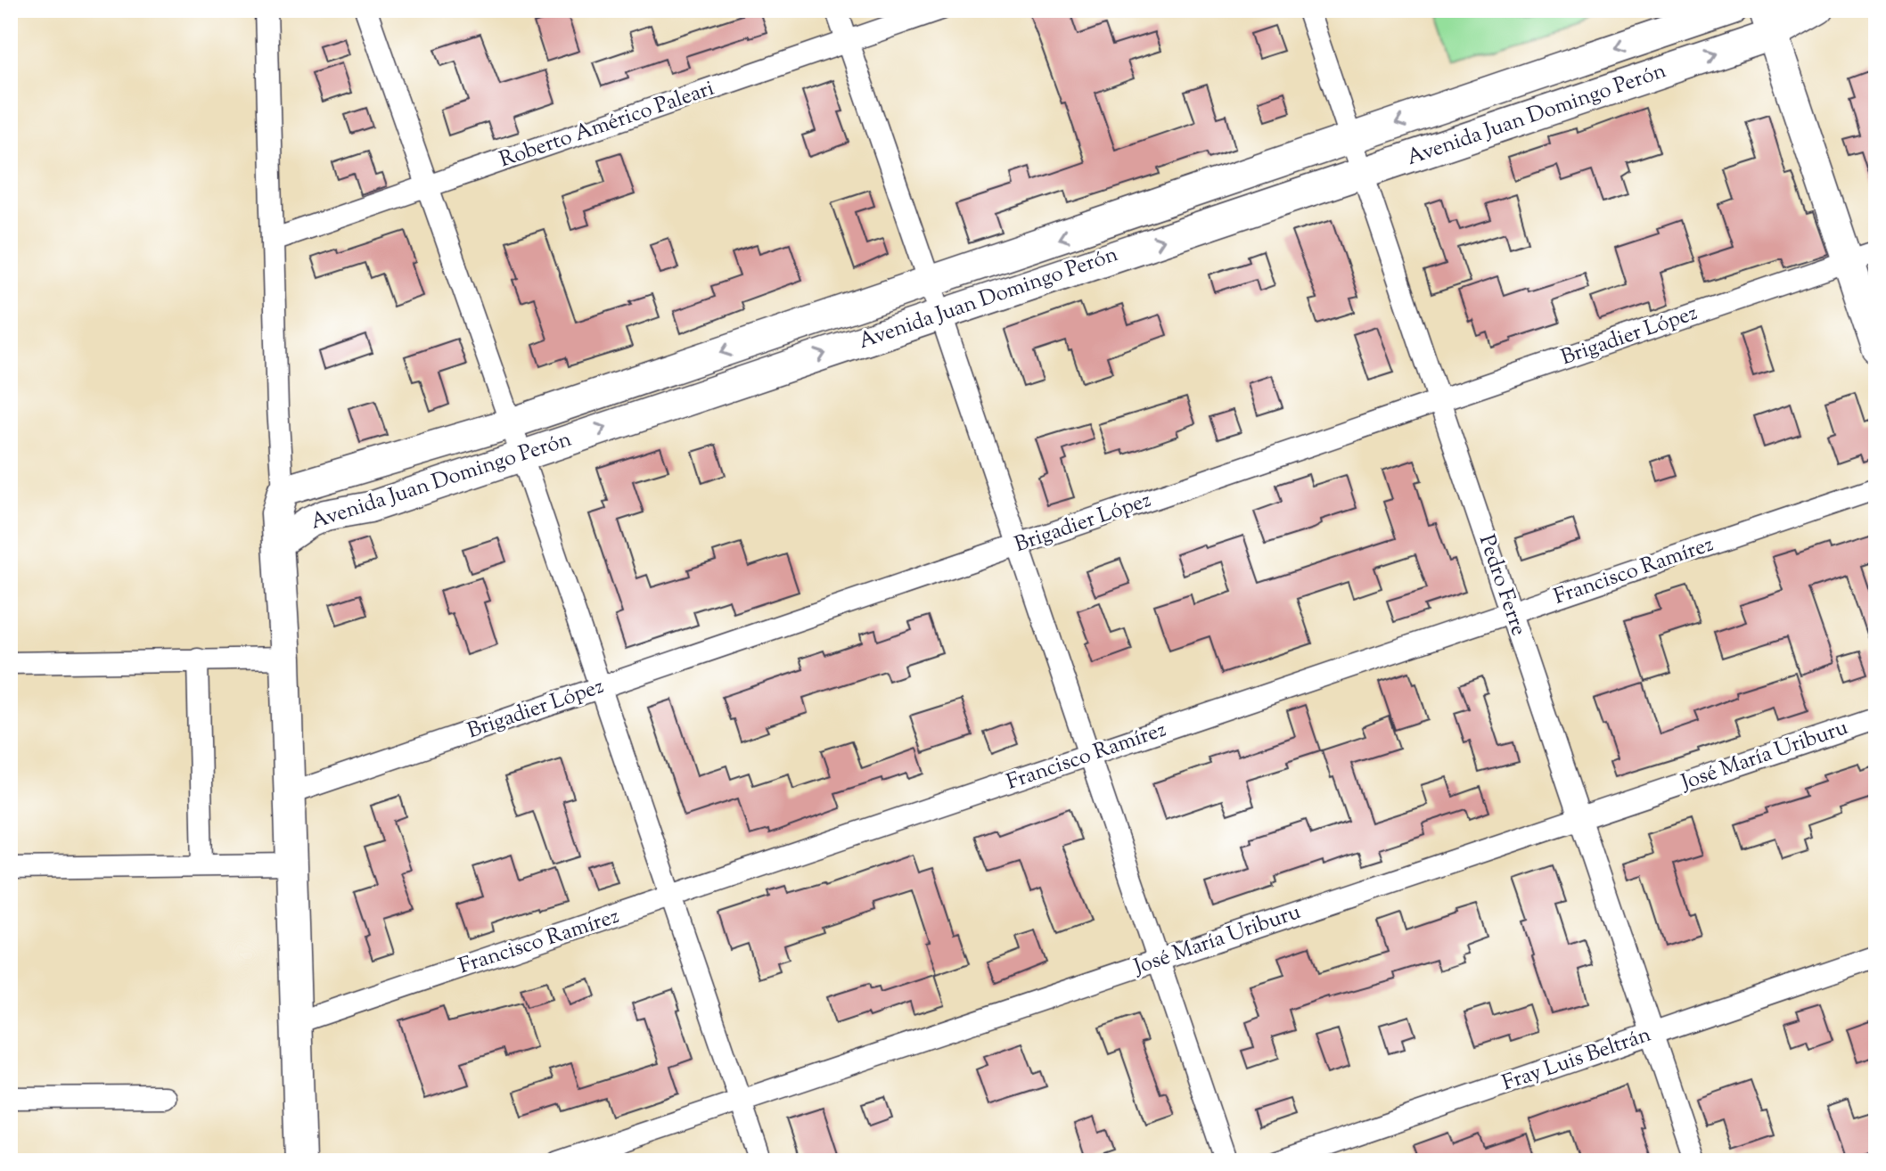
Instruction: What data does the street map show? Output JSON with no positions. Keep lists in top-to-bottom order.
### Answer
{
  "streets": {
    "street": [
      "Avenida Juan Domingo Perón",
      "Roberto Américo Paleari",
      "Brigadier López",
      "Francisco Ramírez",
      "Pedro Ferre",
      "José María Uriburu",
      "Fray Luis Beltrán"
    ]
  },
  "crossings": [
    ["Avenida Juan Domingo Perón", "Pedro Ferre"],
    ["Brigadier López", "Pedro Ferre"],
    ["Francisco Ramírez", "Pedro Ferre"],
    ["Pedro Ferre", "José María Uriburu"],
    ["Pedro Ferre", "Fray Luis Beltrán"]
  ]
}
